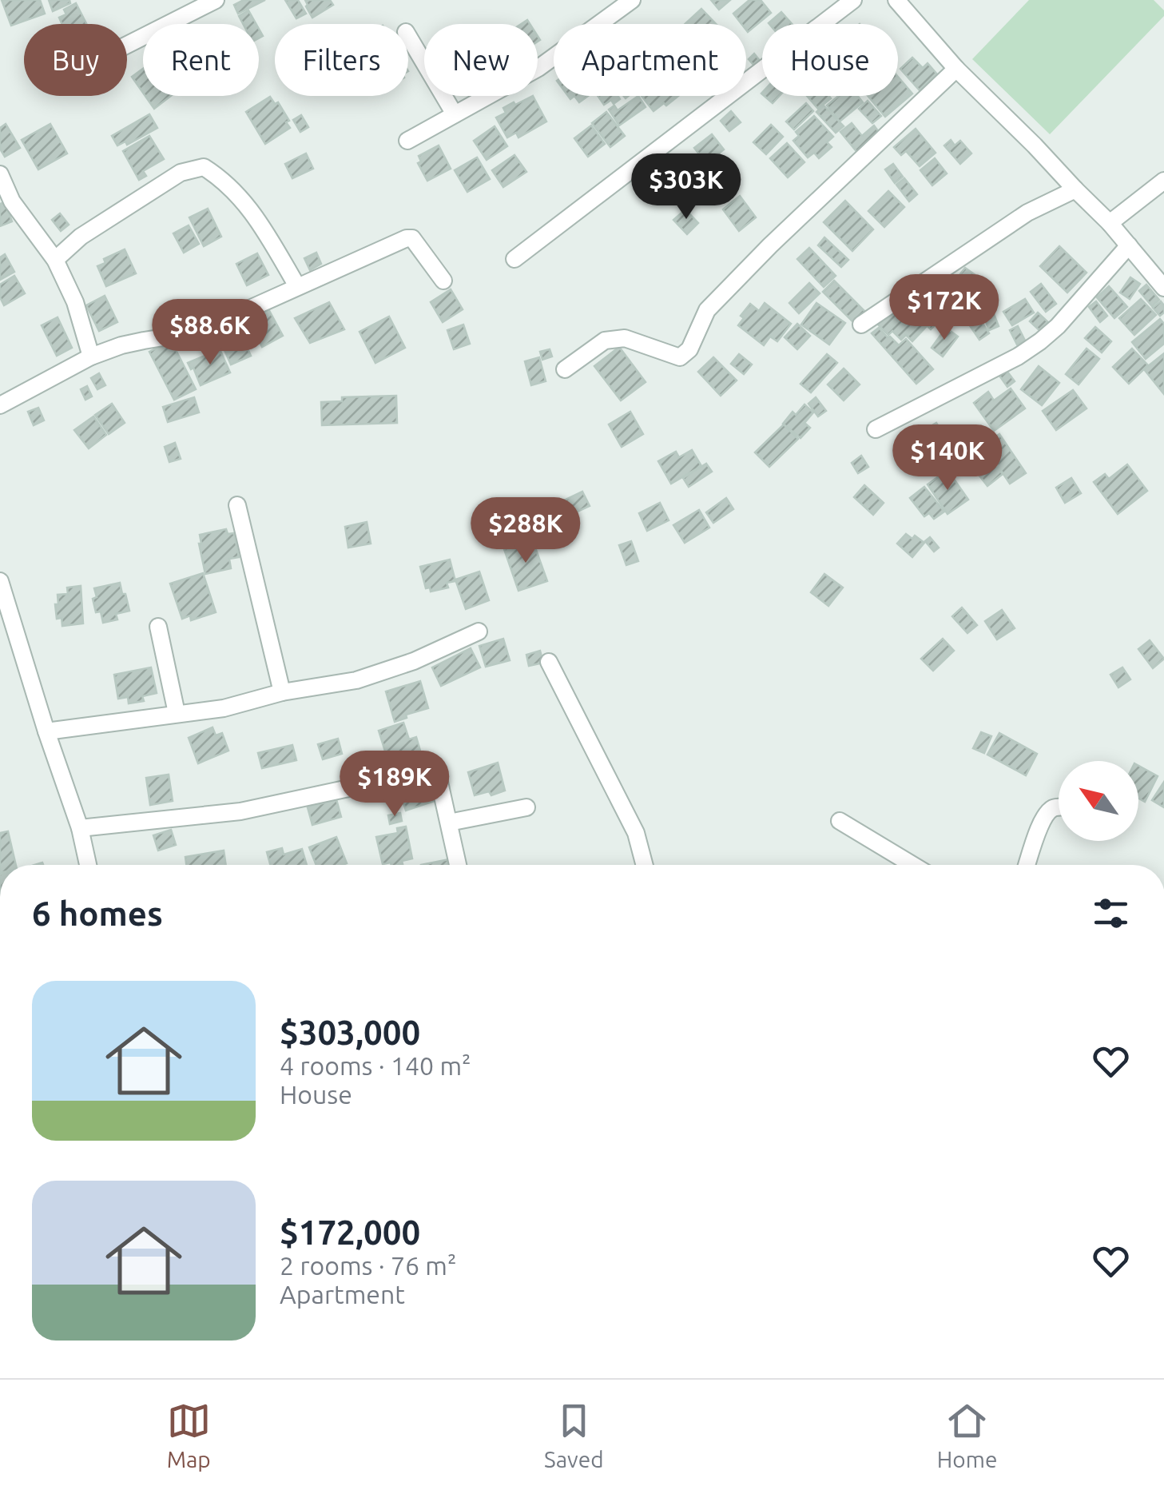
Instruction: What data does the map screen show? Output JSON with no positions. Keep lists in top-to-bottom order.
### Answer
{
  "north": "top left",
  "page": {
    "chip": [
      "Buy",
      "Rent",
      "Filters",
      "New",
      "Apartment",
      "House"
    ],
    "price": [
      "$303K",
      "$172K",
      "$88.6K",
      "$140K",
      "$288K",
      "$189K"
    ],
    "heading": "6 homes",
    "list": [
      {
        "name": "$303,000",
        "note": "4 rooms · 140 m² · House"
      },
      {
        "name": "$172,000",
        "note": "2 rooms · 76 m² · Apartment"
      }
    ],
    "tabs": ["Map", "Saved", "Home"]
  }
}
